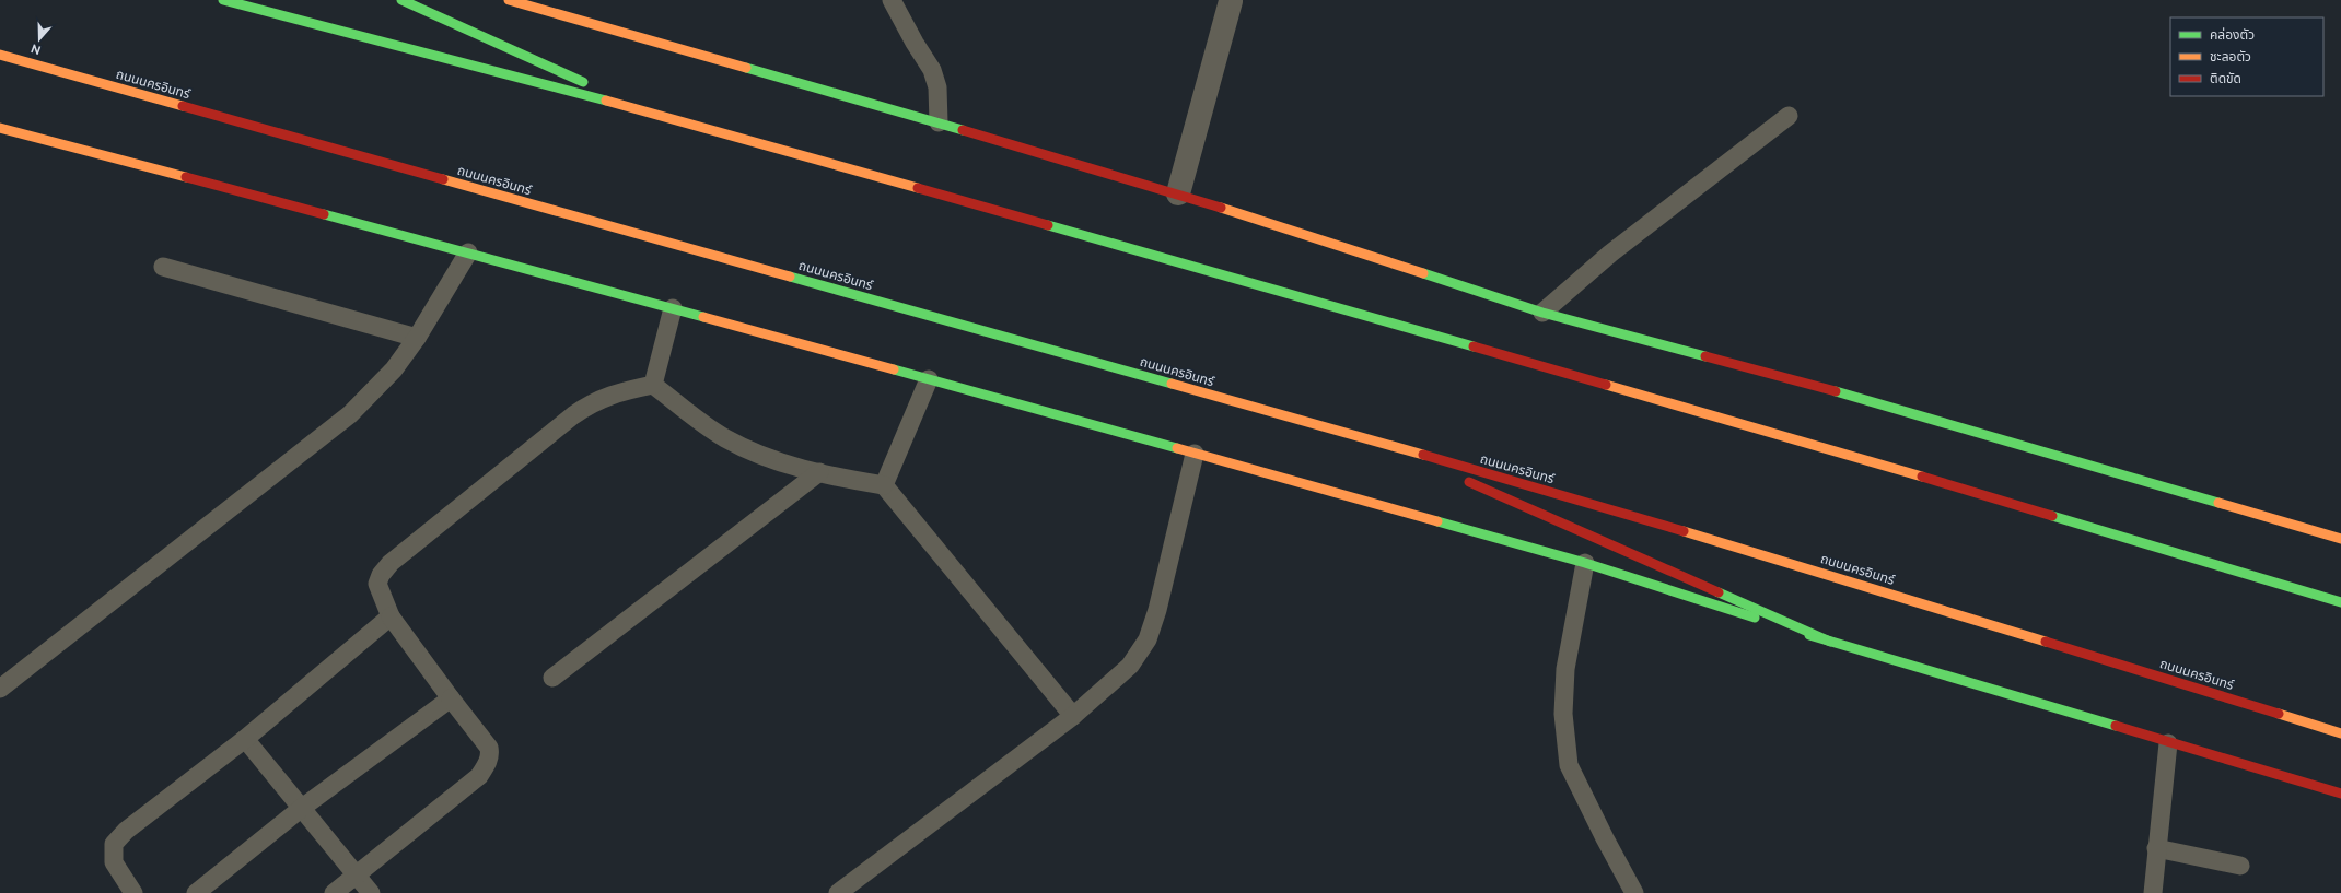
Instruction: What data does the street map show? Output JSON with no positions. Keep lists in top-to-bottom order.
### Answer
{
  "streets": {
    "main road": ["ถนนนครอินทร์"]
  },
  "legend": ["คล่องตัว", "ชะลอตัว", "ติดขัด"],
  "north": "bottom"
}
